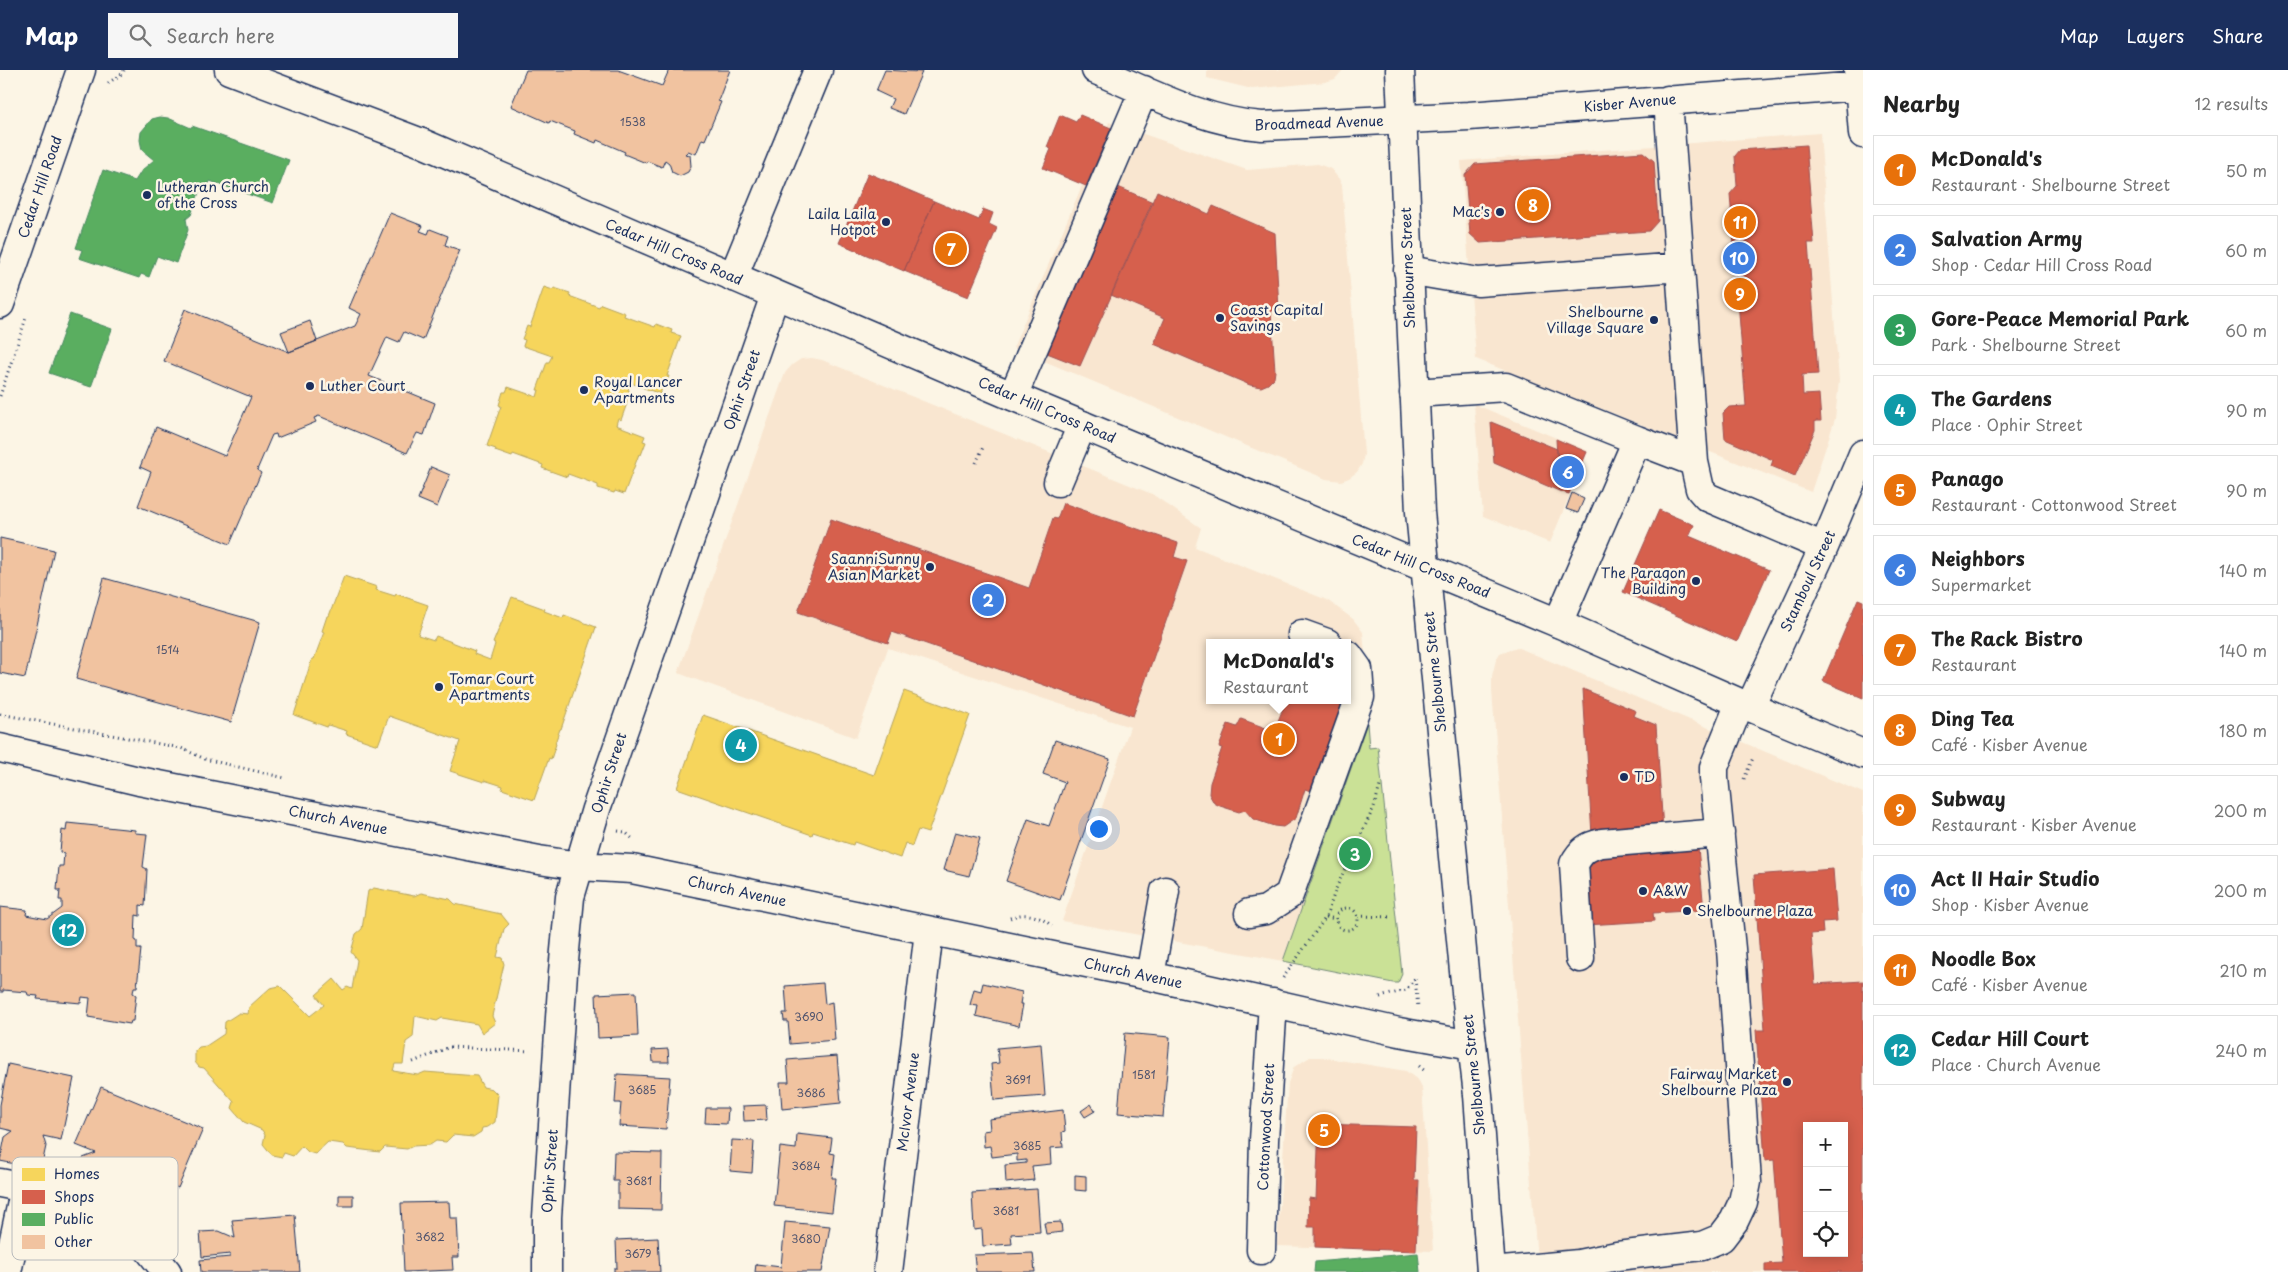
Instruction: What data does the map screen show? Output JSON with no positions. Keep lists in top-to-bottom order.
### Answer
{
  "streets": {
    "street": [
      "Kisber Avenue",
      "Broadmead Avenue",
      "Cedar Hill Road",
      "Cedar Hill Cross Road",
      "Shelbourne Street",
      "Ophir Street",
      "Stamboul Street",
      "Church Avenue",
      "McIvor Avenue",
      "Cottonwood Street"
    ]
  },
  "crossings": [
    ["Kisber Avenue", "Broadmead Avenue"],
    ["Kisber Avenue", "Shelbourne Street"],
    ["Broadmead Avenue", "Shelbourne Street"],
    ["Cedar Hill Cross Road", "Shelbourne Street"],
    ["Cedar Hill Cross Road", "Ophir Street"],
    ["Cedar Hill Cross Road", "Stamboul Street"],
    ["Shelbourne Street", "Stamboul Street"],
    ["Shelbourne Street", "Church Avenue"],
    ["Ophir Street", "Church Avenue"],
    ["Church Avenue", "McIvor Avenue"],
    ["Church Avenue", "Cottonwood Street"]
  ],
  "places": [
    "Lutheran Church of the Cross",
    "Mac's",
    "Laila Laila Hotpot",
    "Coast Capital Savings",
    "Shelbourne Village Square",
    "Luther Court",
    "Royal Lancer Apartments",
    "SaanniSunny Asian Market",
    "The Paragon Building",
    "Tomar Court Apartments",
    "TD",
    "A&W",
    "Shelbourne Plaza",
    "Fairway Market Shelbourne Plaza"
  ],
  "house_numbers": [
    "1538",
    "1514",
    "3690",
    "1581",
    "3691",
    "3685",
    "3686",
    "3685",
    "3684",
    "3681",
    "3681",
    "3682",
    "3680",
    "3679"
  ],
  "legend": [
    "Homes",
    "Shops",
    "Public",
    "Other"
  ],
  "page": {
    "header": "Map",
    "search": "Search here",
    "nav": ["Map", "Layers", "Share"],
    "heading": ["Nearby", "12 results"],
    "list": [
      {
        "mark": "1",
        "name": "McDonald's",
        "note": "Restaurant · Shelbourne Street",
        "value": "50 m"
      },
      {
        "mark": "2",
        "name": "Salvation Army",
        "note": "Shop · Cedar Hill Cross Road",
        "value": "60 m"
      },
      {
        "mark": "3",
        "name": "Gore-Peace Memorial Park",
        "note": "Park · Shelbourne Street",
        "value": "60 m"
      },
      {
        "mark": "4",
        "name": "The Gardens",
        "note": "Place · Ophir Street",
        "value": "90 m"
      },
      {
        "mark": "5",
        "name": "Panago",
        "note": "Restaurant · Cottonwood Street",
        "value": "90 m"
      },
      {
        "mark": "6",
        "name": "Neighbors",
        "note": "Supermarket",
        "value": "140 m"
      },
      {
        "mark": "7",
        "name": "The Rack Bistro",
        "note": "Restaurant",
        "value": "140 m"
      },
      {
        "mark": "8",
        "name": "Ding Tea",
        "note": "Café · Kisber Avenue",
        "value": "180 m"
      },
      {
        "mark": "9",
        "name": "Subway",
        "note": "Restaurant · Kisber Avenue",
        "value": "200 m"
      },
      {
        "mark": "10",
        "name": "Act II Hair Studio",
        "note": "Shop · Kisber Avenue",
        "value": "200 m"
      },
      {
        "mark": "11",
        "name": "Noodle Box",
        "note": "Café · Kisber Avenue",
        "value": "210 m"
      },
      {
        "mark": "12",
        "name": "Cedar Hill Court",
        "note": "Place · Church Avenue",
        "value": "240 m"
      }
    ],
    "pins": [
      "8",
      "11",
      "7",
      "10",
      "9",
      "6",
      "2",
      "1",
      "4",
      "3",
      "12",
      "5"
    ],
    "popup": ["McDonald's", "Restaurant"],
    "map_buttons": ["+", "−"]
  }
}
